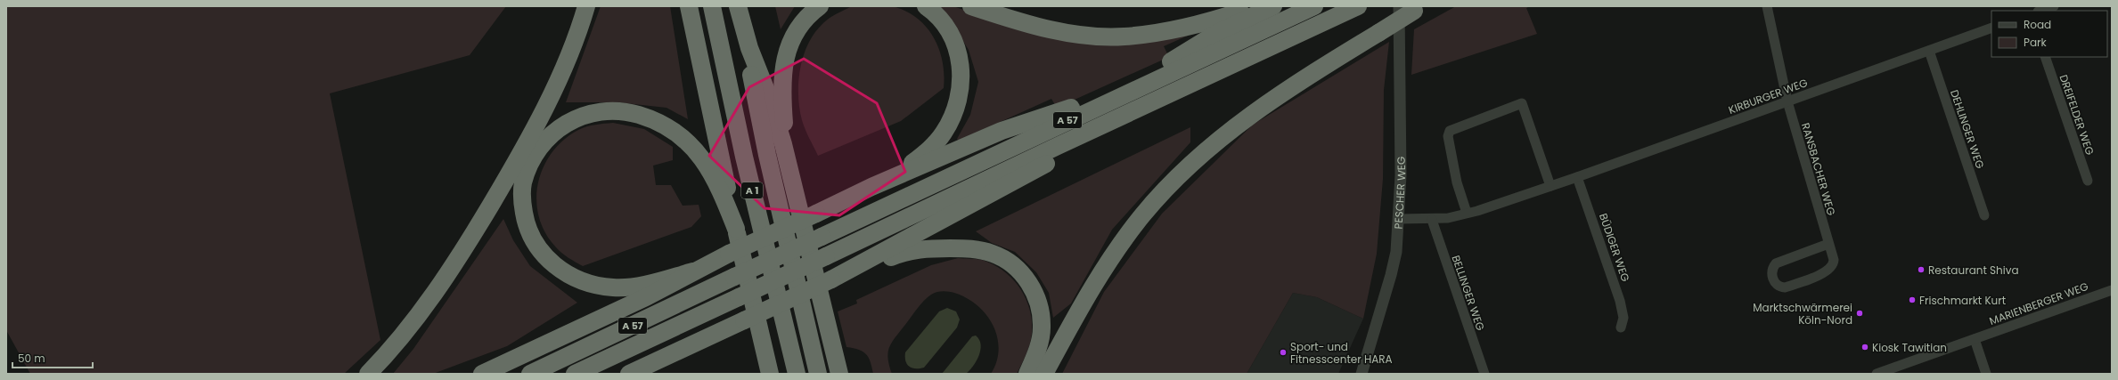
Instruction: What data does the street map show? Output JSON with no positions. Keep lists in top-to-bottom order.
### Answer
{
  "streets": {
    "highway": ["A 57", "A 1"],
    "street": [
      "KIRBURGER WEG",
      "DREIFELDER WEG",
      "DEHLINGER WEG",
      "RANSBACHER WEG",
      "PESCHER WEG",
      "BÜDIGER WEG",
      "BELLINGER WEG",
      "MARIENBERGER WEG"
    ]
  },
  "crossings": [
    ["KIRBURGER WEG", "DEHLINGER WEG"],
    ["KIRBURGER WEG", "RANSBACHER WEG"],
    ["KIRBURGER WEG", "PESCHER WEG"],
    ["KIRBURGER WEG", "BÜDIGER WEG"],
    ["KIRBURGER WEG", "BELLINGER WEG"]
  ],
  "places": [
    "Restaurant Shiva",
    "Frischmarkt Kurt",
    "Marktschwärmerei Köln-Nord",
    "Kiosk Tawitian",
    "Sport- und Fitnesscenter HARA"
  ],
  "legend": ["Road", "Park"],
  "scale_bar": "50 m"
}
